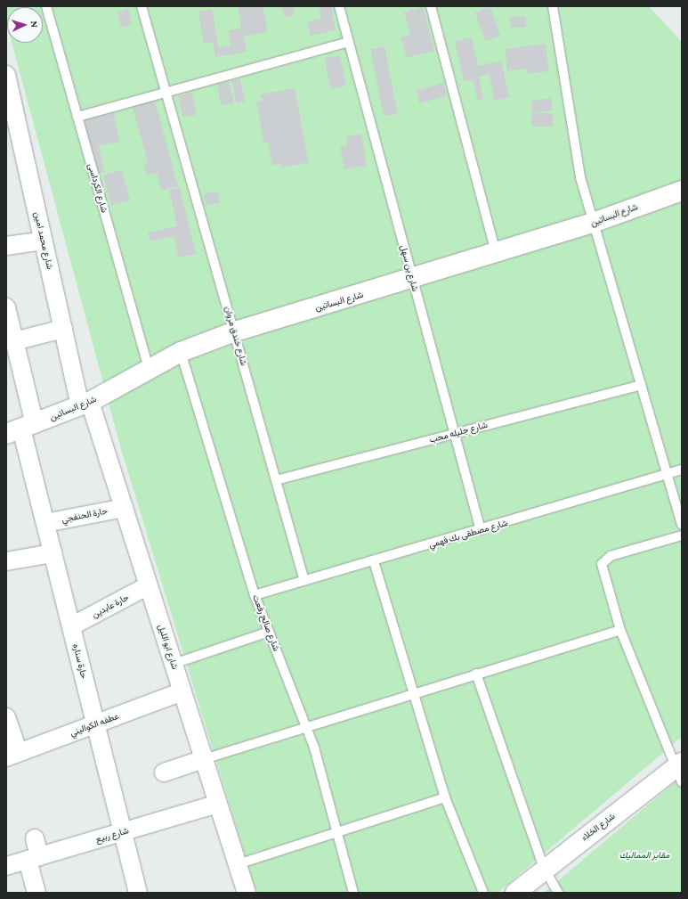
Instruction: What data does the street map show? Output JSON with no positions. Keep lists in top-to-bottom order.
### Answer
{
  "streets": {
    "street": [
      "شارع البساتين",
      "شارع محمد امين",
      "حارة الحنفجي",
      "حارة عابدين",
      "شارع ابو الليل",
      "حارة سناره",
      "عطفه الكواليني",
      "شارع الخلاء",
      "شارع ربيع"
    ],
    "lane": [
      "شارع الكرداسى",
      "شارع بن سهل",
      "شارع خندق مروان",
      "شارع جليله محب",
      "شارع مصطفى بك فهمي",
      "شارع صالح رفعت"
    ]
  },
  "crossings": [
    ["شارع الكرداسى", "شارع البساتين"],
    ["شارع البساتين", "شارع محمد امين"],
    ["شارع البساتين", "شارع بن سهل"],
    ["شارع البساتين", "شارع خندق مروان"],
    ["شارع البساتين", "شارع صالح رفعت"],
    ["شارع البساتين", "شارع ابو الليل"],
    ["شارع البساتين", "حارة سناره"],
    ["شارع محمد امين", "شارع ابو الليل"],
    ["شارع بن سهل", "شارع جليله محب"],
    ["شارع بن سهل", "شارع مصطفى بك فهمي"],
    ["شارع خندق مروان", "شارع جليله محب"],
    ["شارع خندق مروان", "شارع مصطفى بك فهمي"],
    ["حارة الحنفجي", "شارع ابو الليل"],
    ["حارة الحنفجي", "حارة سناره"],
    ["شارع مصطفى بك فهمي", "شارع صالح رفعت"],
    ["حارة عابدين", "شارع ابو الليل"],
    ["حارة عابدين", "حارة سناره"],
    ["شارع ابو الليل", "عطفه الكواليني"],
    ["شارع ابو الليل", "شارع ربيع"],
    ["حارة سناره", "عطفه الكواليني"],
    ["حارة سناره", "شارع ربيع"]
  ],
  "parks": ["مقابر المماليك"],
  "north": "right"
}
